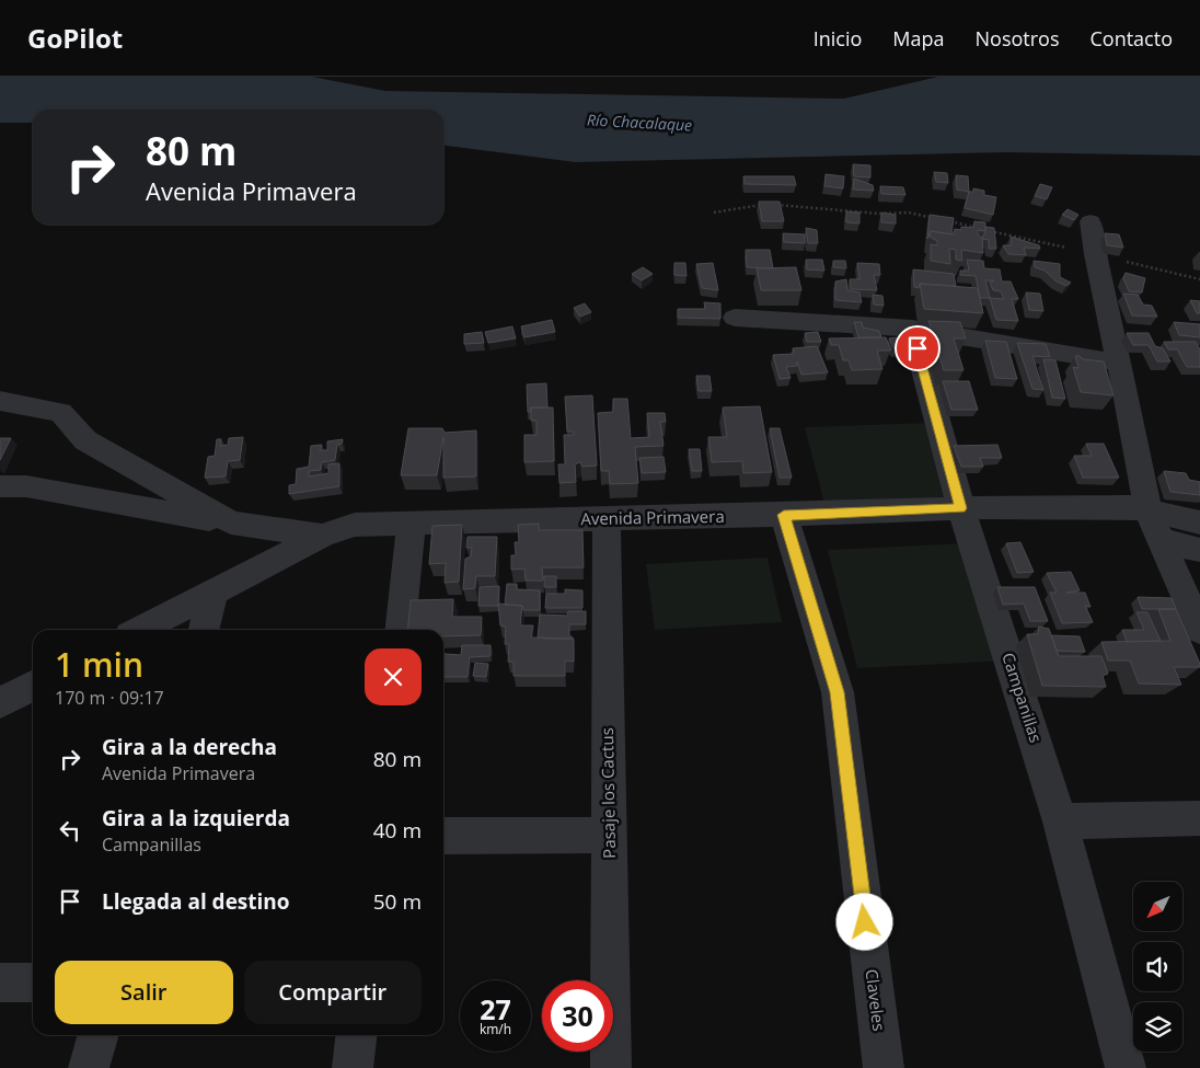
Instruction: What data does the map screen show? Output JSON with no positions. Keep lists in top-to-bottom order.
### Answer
{
  "streets": {
    "street": [
      "Avenida Primavera",
      "Campanillas",
      "Pasaje los Cactus",
      "Claveles"
    ]
  },
  "crossings": [
    ["Avenida Primavera", "Campanillas"],
    ["Avenida Primavera", "Pasaje los Cactus"],
    ["Avenida Primavera", "Claveles"]
  ],
  "water": ["Río Chacalaque"],
  "north": "bottom left",
  "page": {
    "header": "GoPilot",
    "nav": [
      "Inicio",
      "Mapa",
      "Nosotros",
      "Contacto"
    ],
    "turn": ["80 m", "Avenida Primavera"],
    "heading": ["1 min", "170 m · 09:17"],
    "list": [
      {
        "name": "Gira a la derecha",
        "note": "Avenida Primavera",
        "value": "80 m"
      },
      {
        "name": "Gira a la izquierda",
        "note": "Campanillas",
        "value": "40 m"
      },
      {
        "name": "Llegada al destino",
        "value": "50 m"
      }
    ],
    "buttons": ["Salir", "Compartir"],
    "speed": "27 km/h",
    "limit": "30"
  }
}
